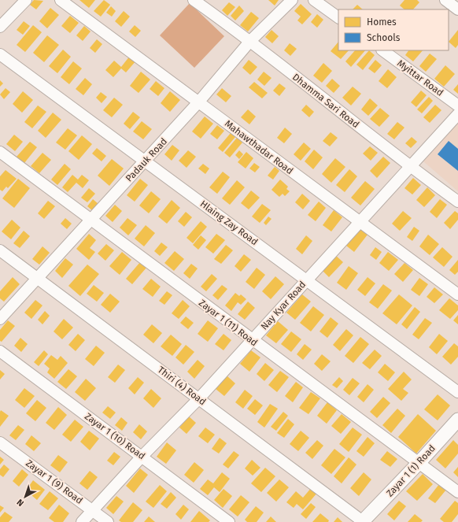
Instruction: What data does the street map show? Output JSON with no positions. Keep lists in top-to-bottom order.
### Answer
{
  "streets": {
    "street": [
      "Myittar Road",
      "Dhamma Sari Road",
      "Mahawthadar Road",
      "Padauk Road",
      "Hlaing Zay Road",
      "Nay Kyar Road",
      "Zayar 1 (11) Road",
      "Thiri (4) Road",
      "Zayar 1 (10) Road",
      "Zayar 1 (1) Road",
      "Zayar 1 (9) Road"
    ]
  },
  "crossings": [
    ["Dhamma Sari Road", "Padauk Road"],
    ["Dhamma Sari Road", "Nay Kyar Road"],
    ["Mahawthadar Road", "Padauk Road"],
    ["Mahawthadar Road", "Nay Kyar Road"],
    ["Padauk Road", "Hlaing Zay Road"],
    ["Padauk Road", "Zayar 1 (11) Road"],
    ["Padauk Road", "Thiri (4) Road"],
    ["Hlaing Zay Road", "Nay Kyar Road"],
    ["Nay Kyar Road", "Zayar 1 (11) Road"],
    ["Nay Kyar Road", "Thiri (4) Road"],
    ["Nay Kyar Road", "Zayar 1 (10) Road"],
    ["Nay Kyar Road", "Zayar 1 (9) Road"],
    ["Zayar 1 (11) Road", "Zayar 1 (1) Road"],
    ["Thiri (4) Road", "Zayar 1 (1) Road"]
  ],
  "legend": ["Homes", "Schools"],
  "north": "bottom left"
}
